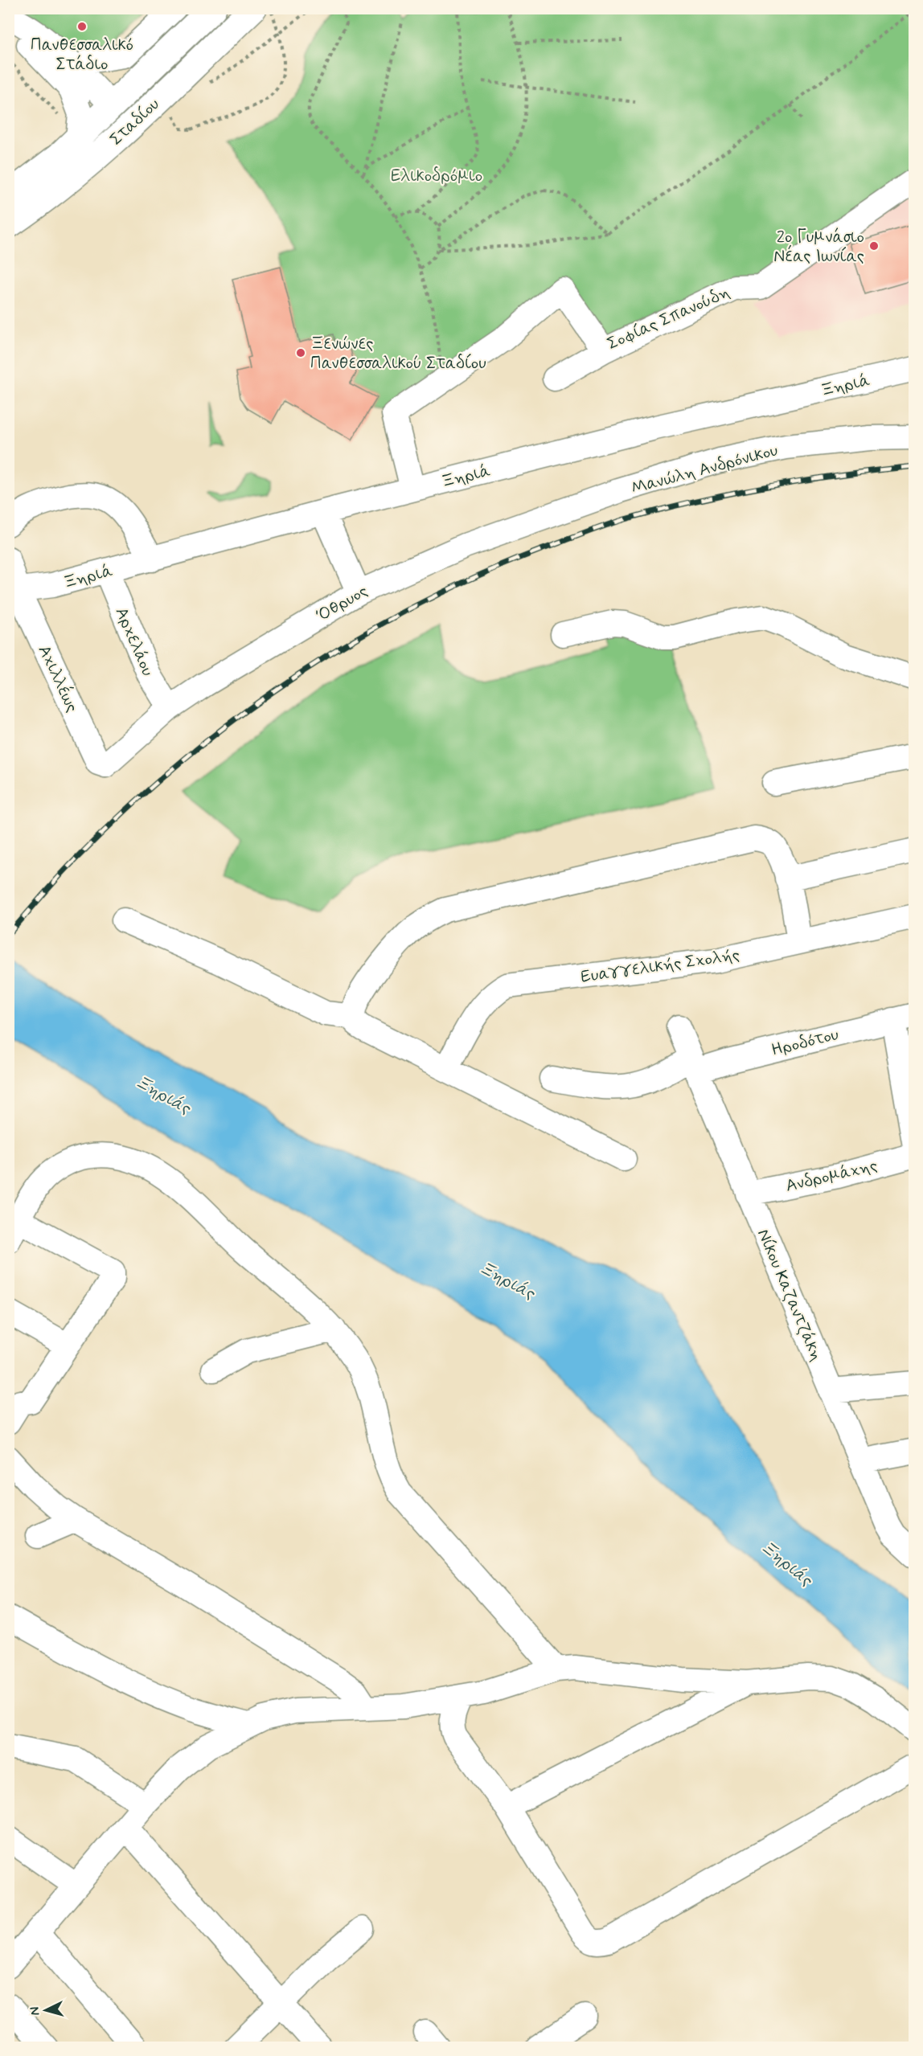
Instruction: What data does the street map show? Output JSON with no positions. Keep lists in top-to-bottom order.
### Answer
{
  "streets": {
    "main road": ["Σταδίου"],
    "street": [
      "Σοφίας Σπανούδη",
      "Ξηριά",
      "Μανώλη Ανδρόνικου",
      "Όθρυος",
      "Αρχελάου",
      "Αχιλλέως",
      "Ευαγγελικής Σχολής",
      "Ηροδότου",
      "Ανδρομάχης",
      "Νίκου Καζαντζάκη"
    ]
  },
  "crossings": [
    ["Σοφίας Σπανούδη", "Ξηριά"],
    ["Ξηριά", "Αρχελάου"],
    ["Ξηριά", "Αχιλλέως"],
    ["Μανώλη Ανδρόνικου", "Όθρυος"],
    ["Όθρυος", "Αρχελάου"],
    ["Όθρυος", "Αχιλλέως"],
    ["Ηροδότου", "Νίκου Καζαντζάκη"],
    ["Ανδρομάχης", "Νίκου Καζαντζάκη"]
  ],
  "water": ["Ξηριάς"],
  "parks": ["Ελικοδρόμιο"],
  "places": ["Πανθεσσαλικό Στάδιο", "2ο Γυμνάσιο Νέας Ιωνίας", "Ξενώνες Πανθεσσαλικού Σταδίου"],
  "north": "left"
}
